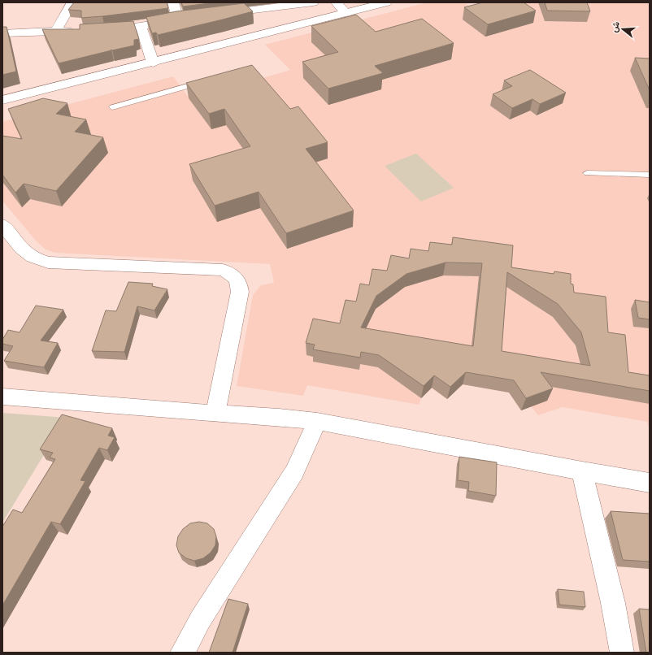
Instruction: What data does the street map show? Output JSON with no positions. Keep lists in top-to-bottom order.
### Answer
{
  "north": "left"
}
